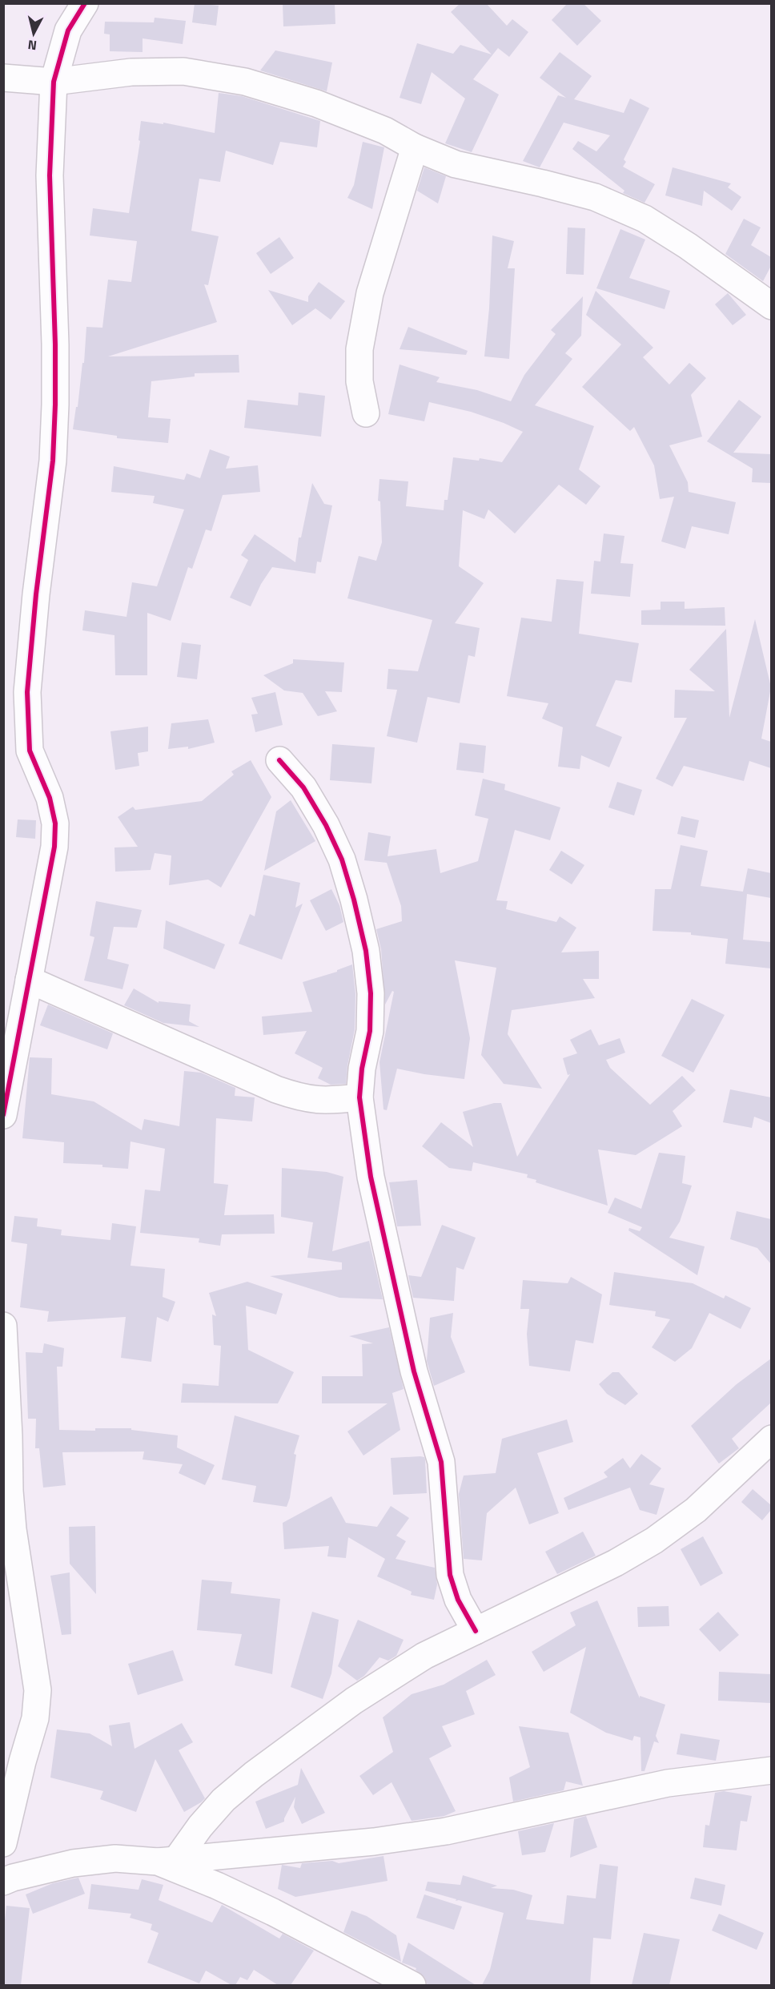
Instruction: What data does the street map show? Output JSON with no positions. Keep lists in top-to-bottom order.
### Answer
{
  "north": "bottom"
}
